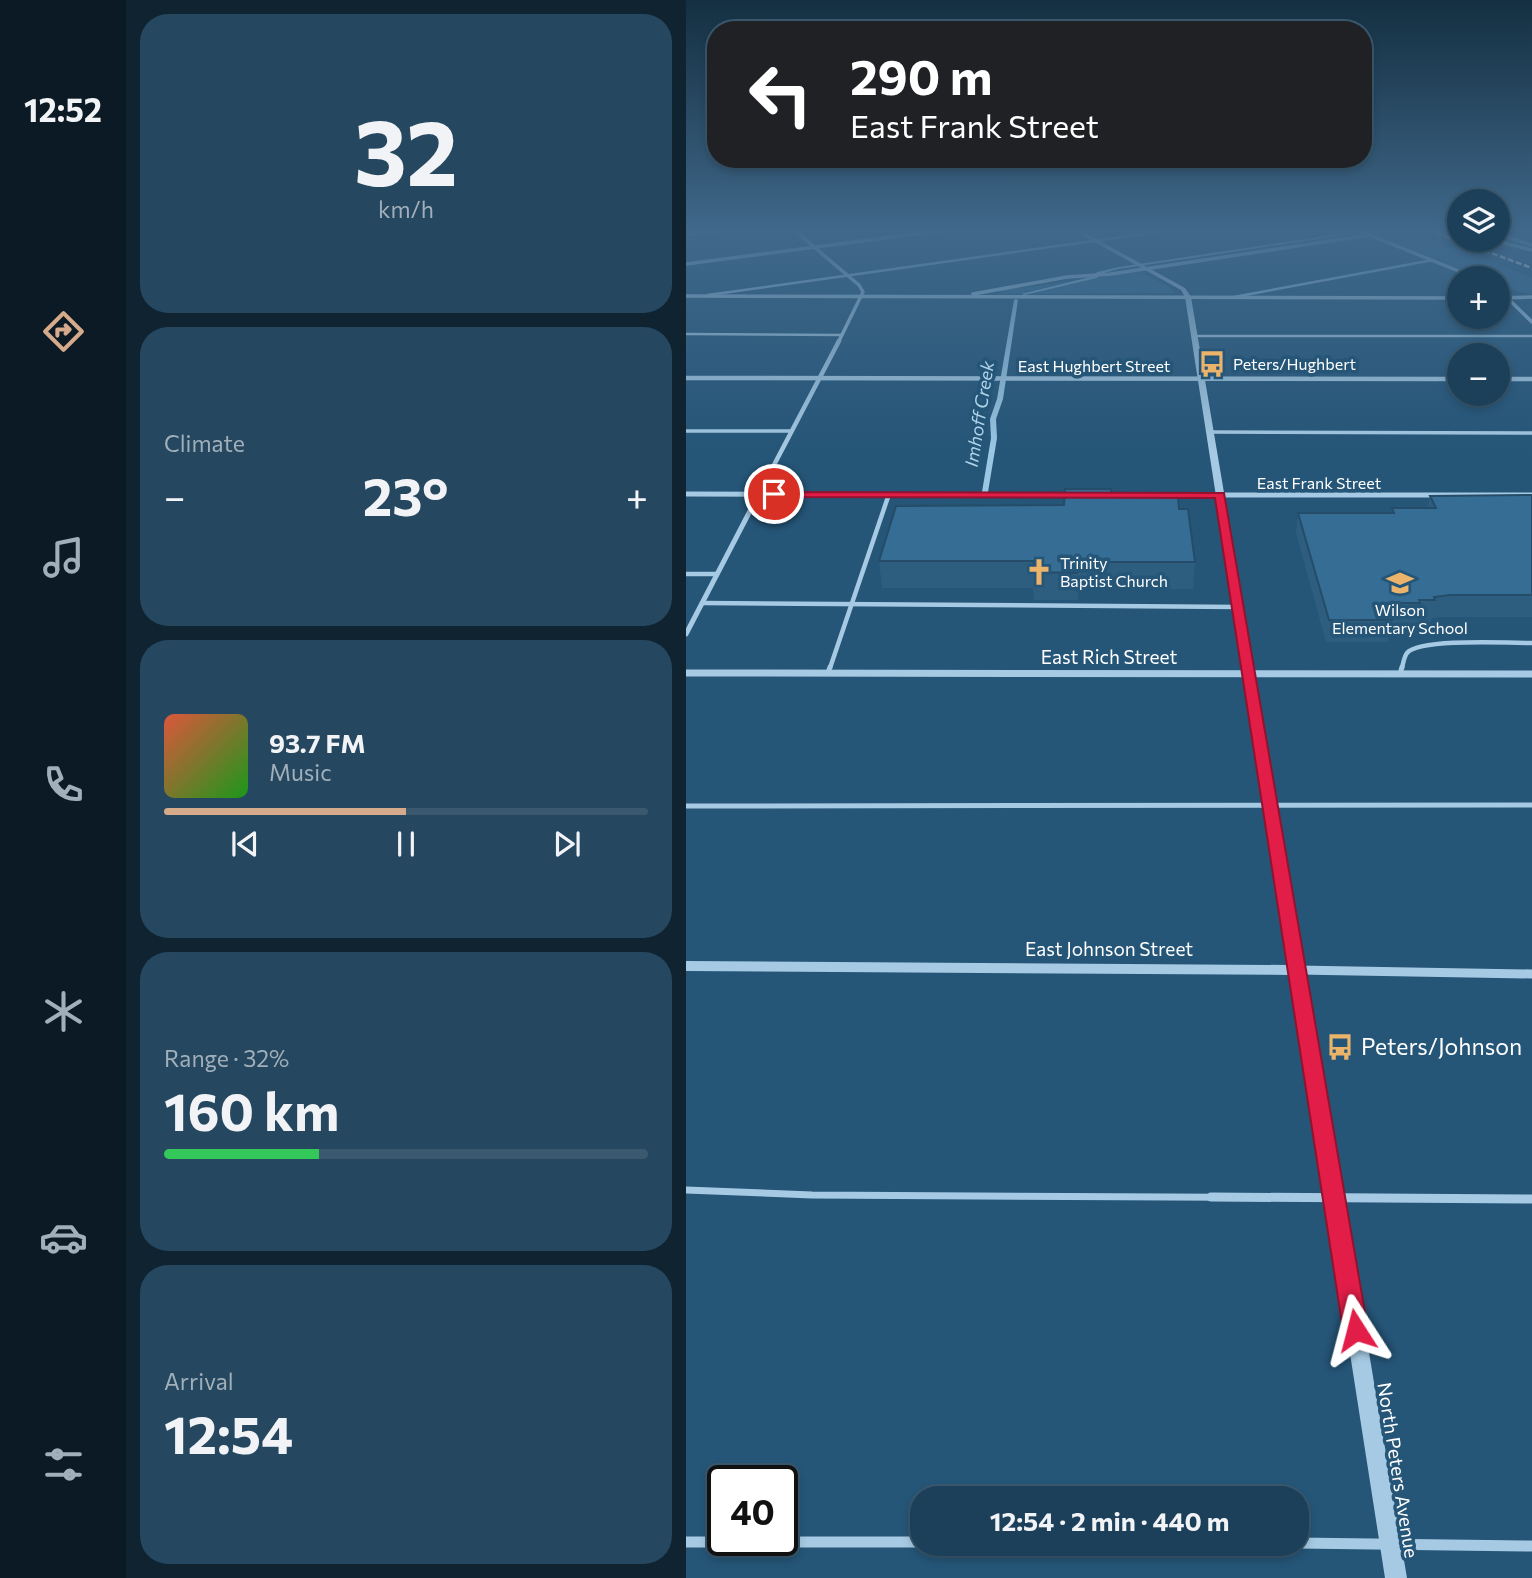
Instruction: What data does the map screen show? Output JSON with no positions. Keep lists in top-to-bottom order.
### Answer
{
  "streets": {
    "street": [
      "East Hughbert Street",
      "East Frank Street",
      "East Rich Street",
      "East Johnson Street",
      "North Peters Avenue"
    ]
  },
  "crossings": [
    ["East Hughbert Street", "North Peters Avenue"],
    ["East Frank Street", "North Peters Avenue"],
    ["East Rich Street", "North Peters Avenue"],
    ["East Johnson Street", "North Peters Avenue"]
  ],
  "water": ["Imhoff Creek"],
  "places": {
    "bus stop": ["Peters/Hughbert", "Peters/Johnson"],
    "church": ["Trinity Baptist Church"],
    "school or university": ["Wilson Elementary School"]
  },
  "page": {
    "tabs": "12:52",
    "tile": [
      ["32", "km/h"],
      "Climate",
      ["Range · 32%", "160 km"],
      ["Arrival", "12:54"]
    ],
    "turn": ["290 m", "East Frank Street"],
    "map_buttons": ["+", "−"],
    "heat": ["−", "23°", "+"],
    "song": ["93.7 FM", "Music"],
    "limit": "40",
    "trip": "12:54 · 2 min · 440 m"
  }
}
